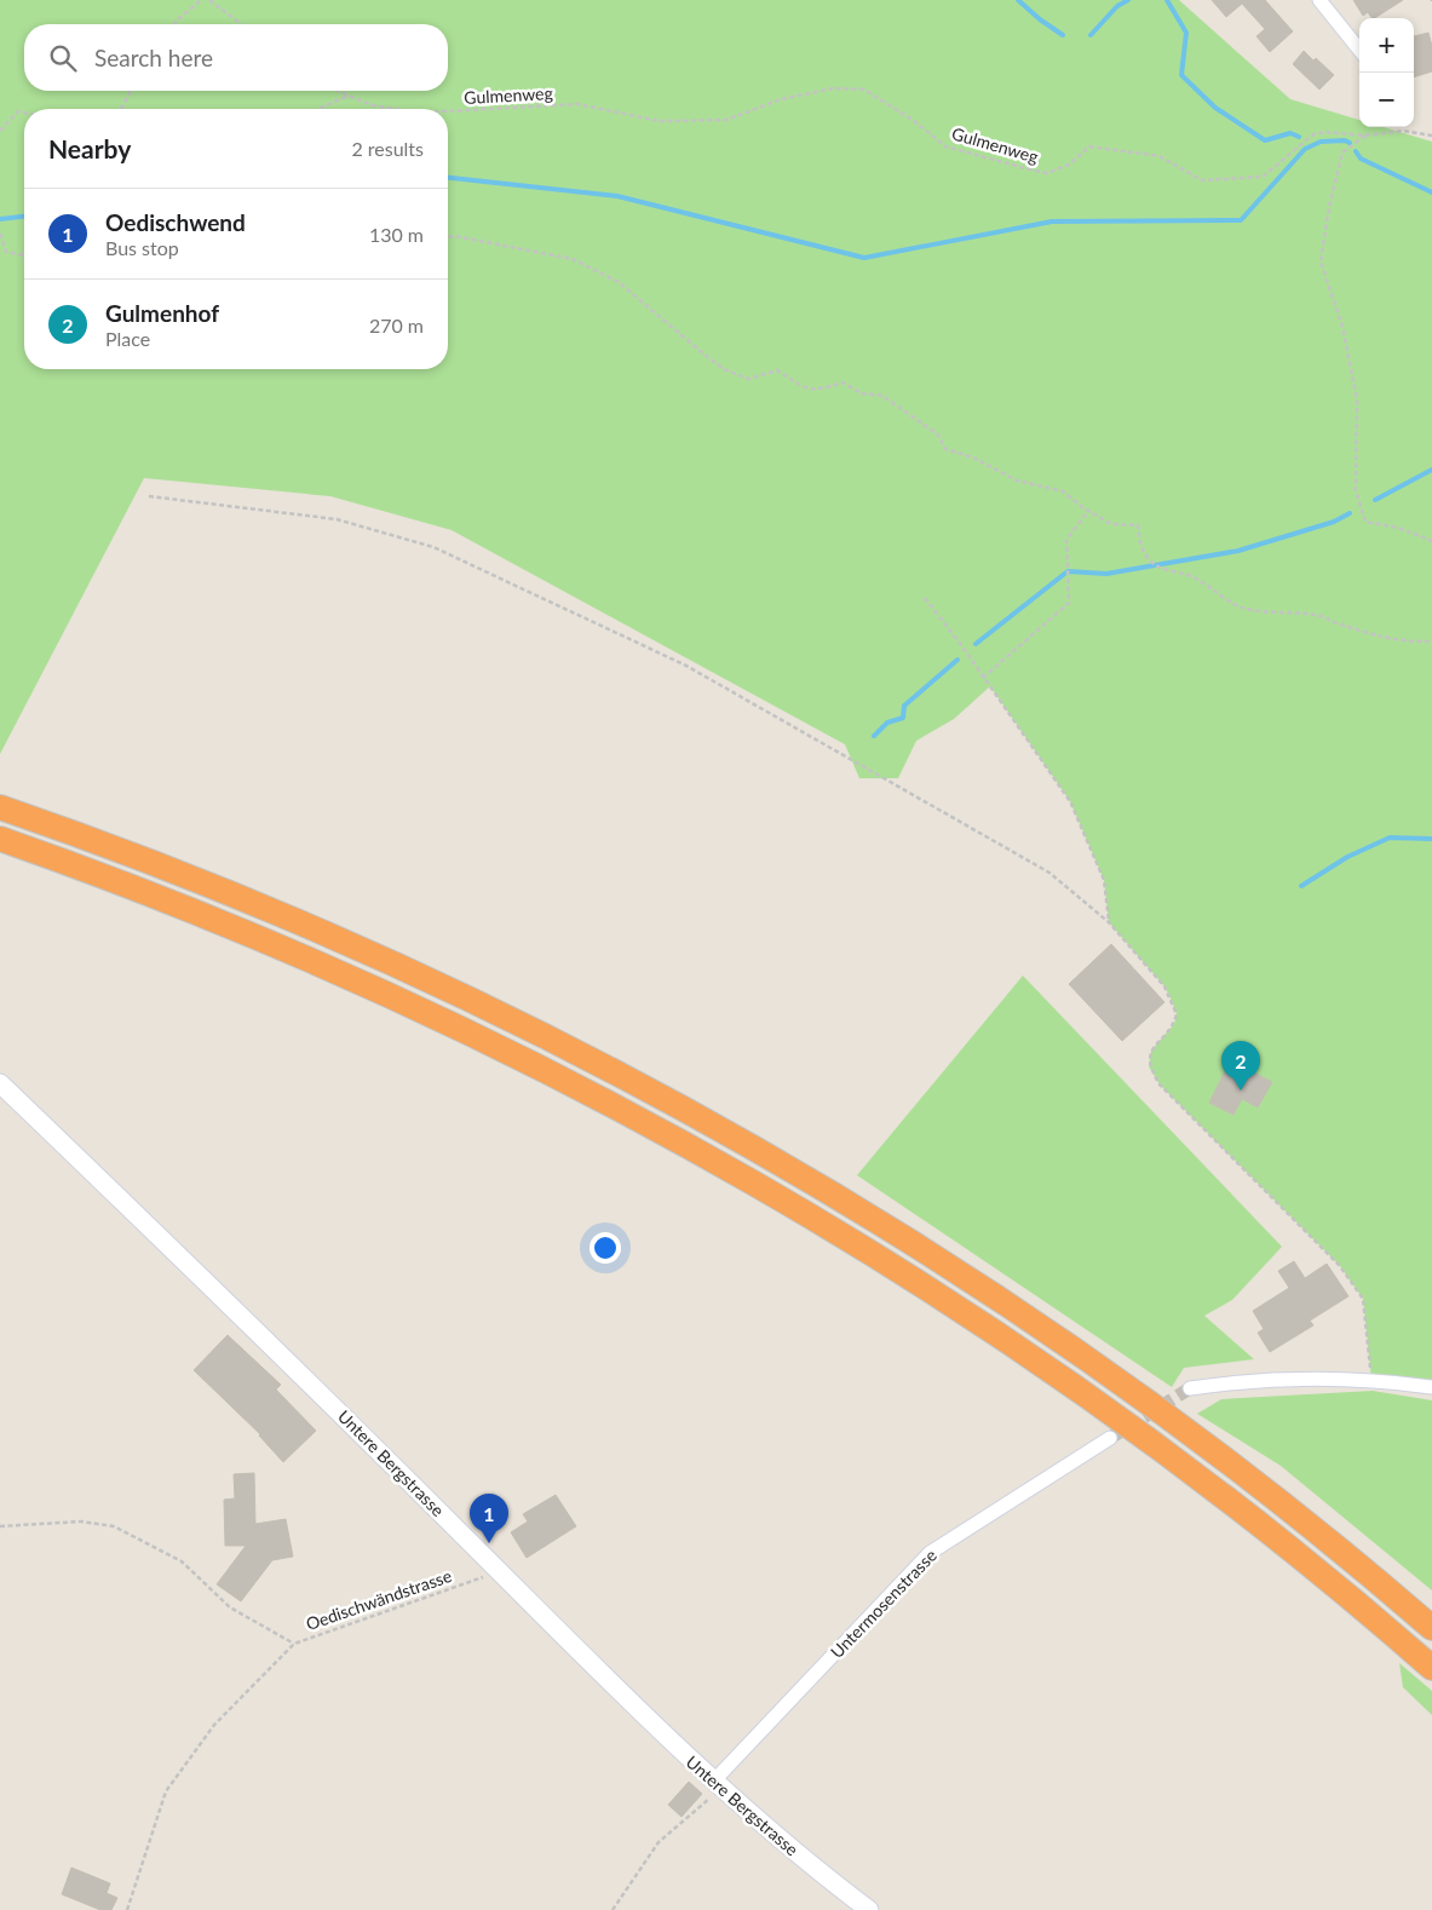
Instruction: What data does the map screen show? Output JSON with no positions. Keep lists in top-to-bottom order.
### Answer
{
  "streets": {
    "main road": ["Untere Bergstrasse"],
    "street": ["Untermosenstrasse"],
    "path": ["Gulmenweg", "Oedischwändstrasse"]
  },
  "crossings": [
    ["Untere Bergstrasse", "Oedischwändstrasse"],
    ["Untere Bergstrasse", "Untermosenstrasse"]
  ],
  "page": {
    "map_buttons": ["+", "−"],
    "search": "Search here",
    "heading": ["Nearby", "2 results"],
    "list": [
      {
        "mark": "1",
        "name": "Oedischwend",
        "note": "Bus stop",
        "value": "130 m"
      },
      {
        "mark": "2",
        "name": "Gulmenhof",
        "note": "Place",
        "value": "270 m"
      }
    ],
    "pins": ["2", "1"]
  }
}
